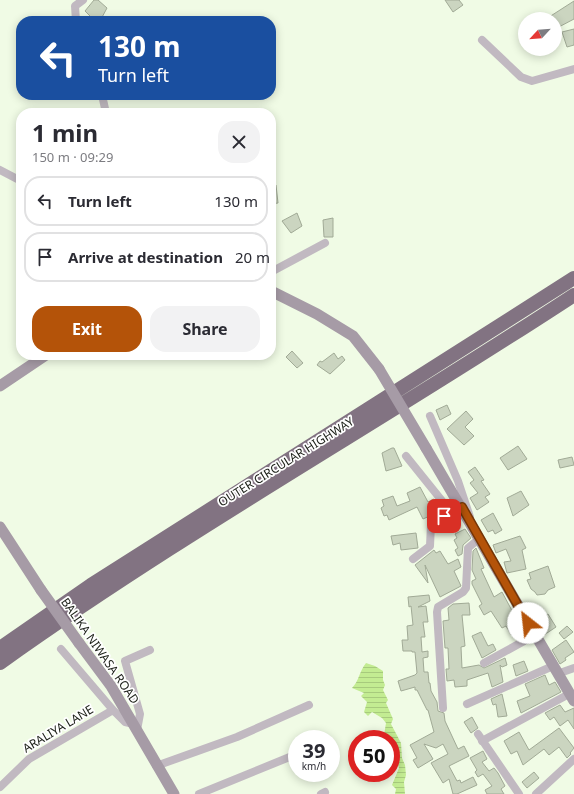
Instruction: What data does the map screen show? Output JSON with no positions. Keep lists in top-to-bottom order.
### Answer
{
  "streets": {
    "highway": ["OUTER CIRCULAR HIGHWAY"],
    "main road": ["BALIKA NIWASA ROAD"],
    "street": ["ARALIYA LANE"]
  },
  "north": "bottom left",
  "page": {
    "turn": ["130 m", "Turn left"],
    "heading": ["1 min", "150 m · 09:29"],
    "list": [
      {
        "name": "Turn left",
        "value": "130 m"
      },
      {
        "name": "Arrive at destination",
        "value": "20 m"
      }
    ],
    "buttons": ["Exit", "Share"],
    "speed": "39 km/h",
    "limit": "50"
  }
}
